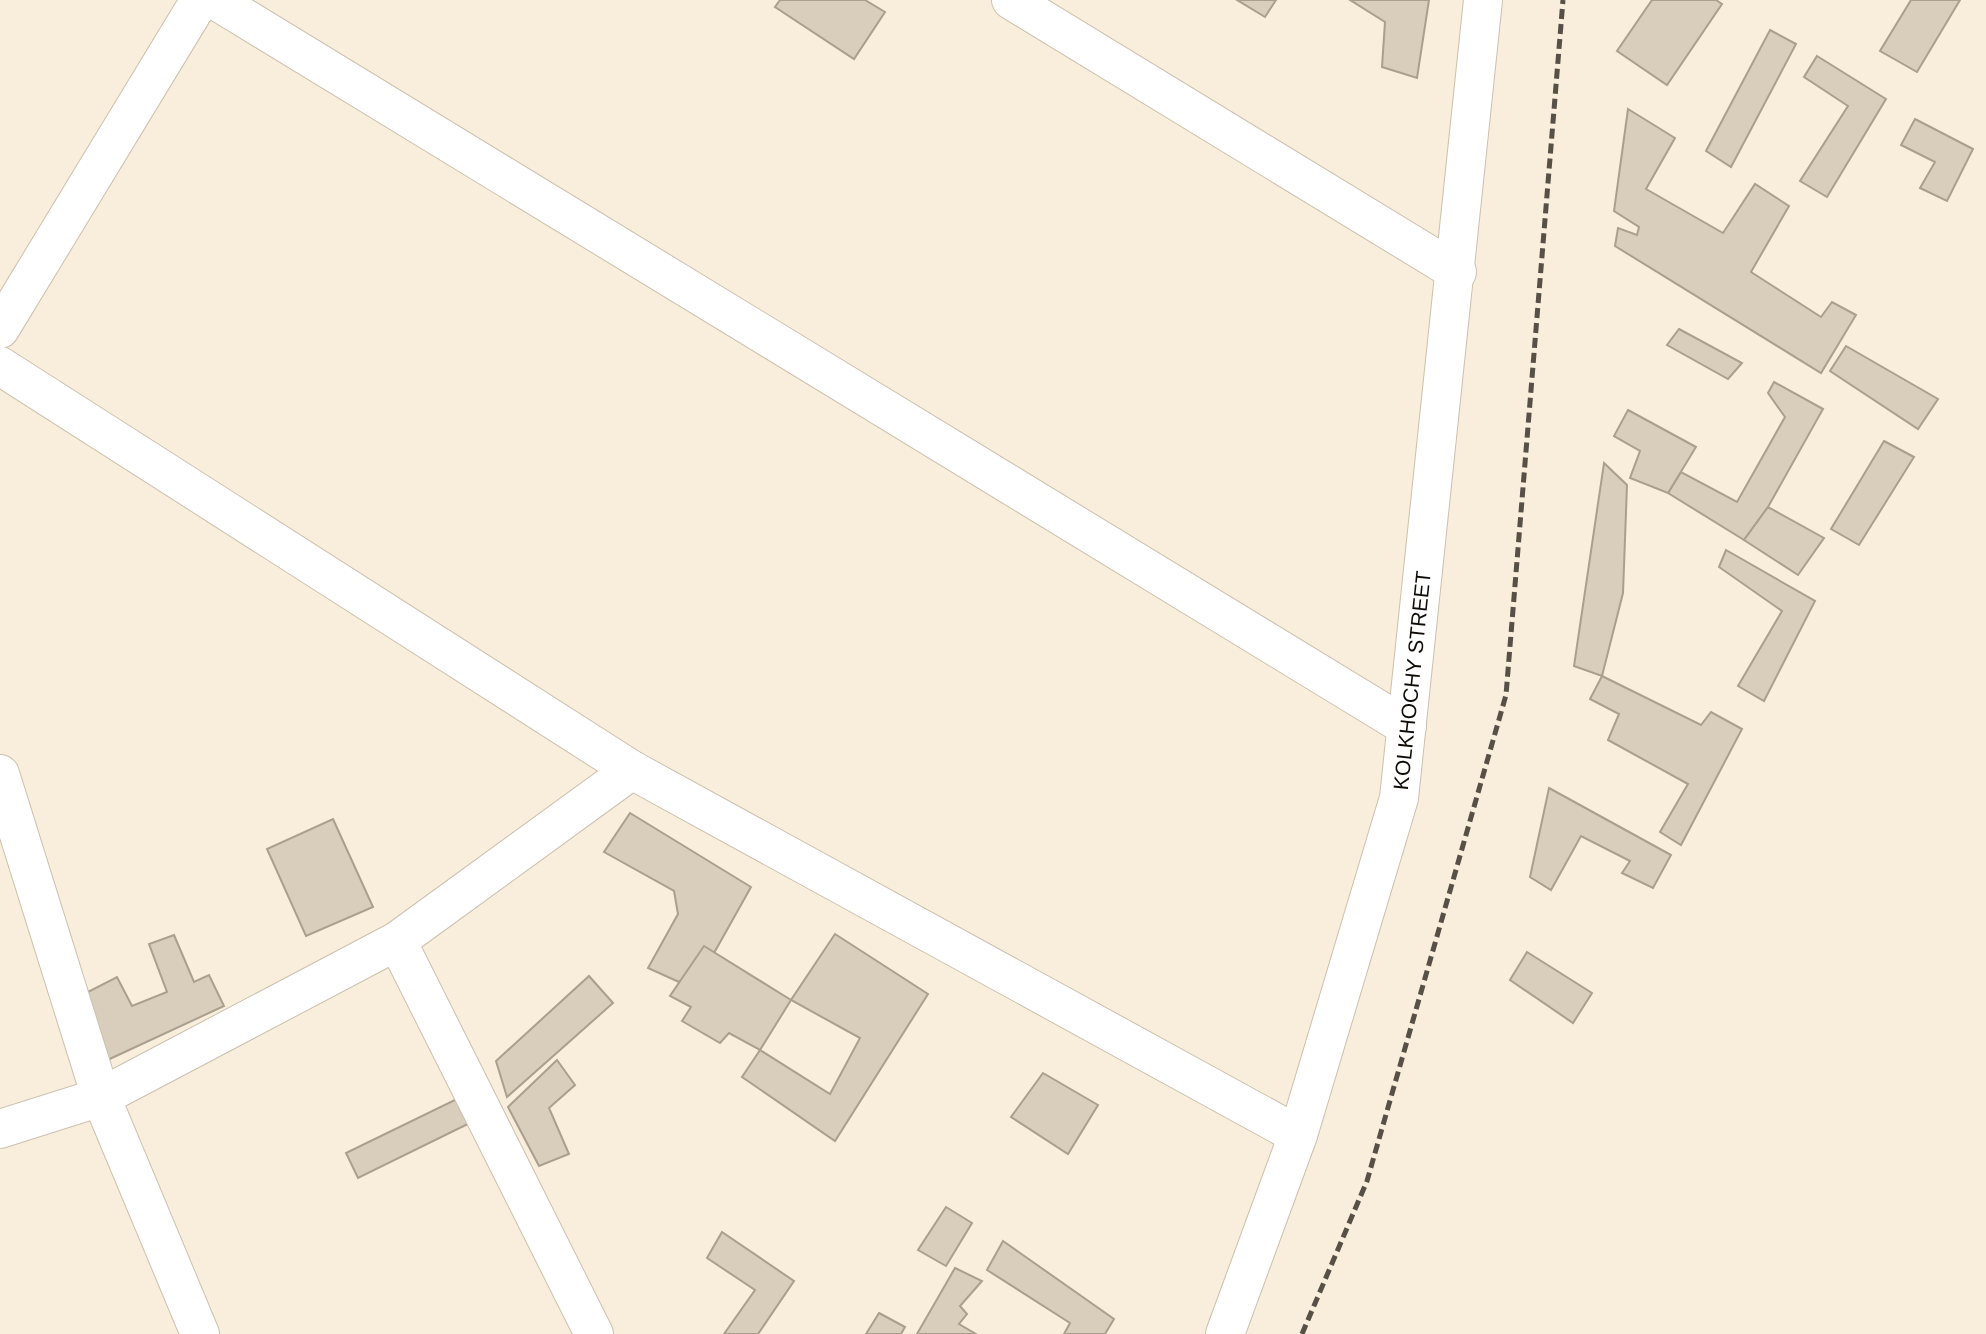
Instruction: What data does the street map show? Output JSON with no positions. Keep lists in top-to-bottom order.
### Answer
{
  "streets": {
    "street": ["KOLKHOCHY STREET"]
  }
}
